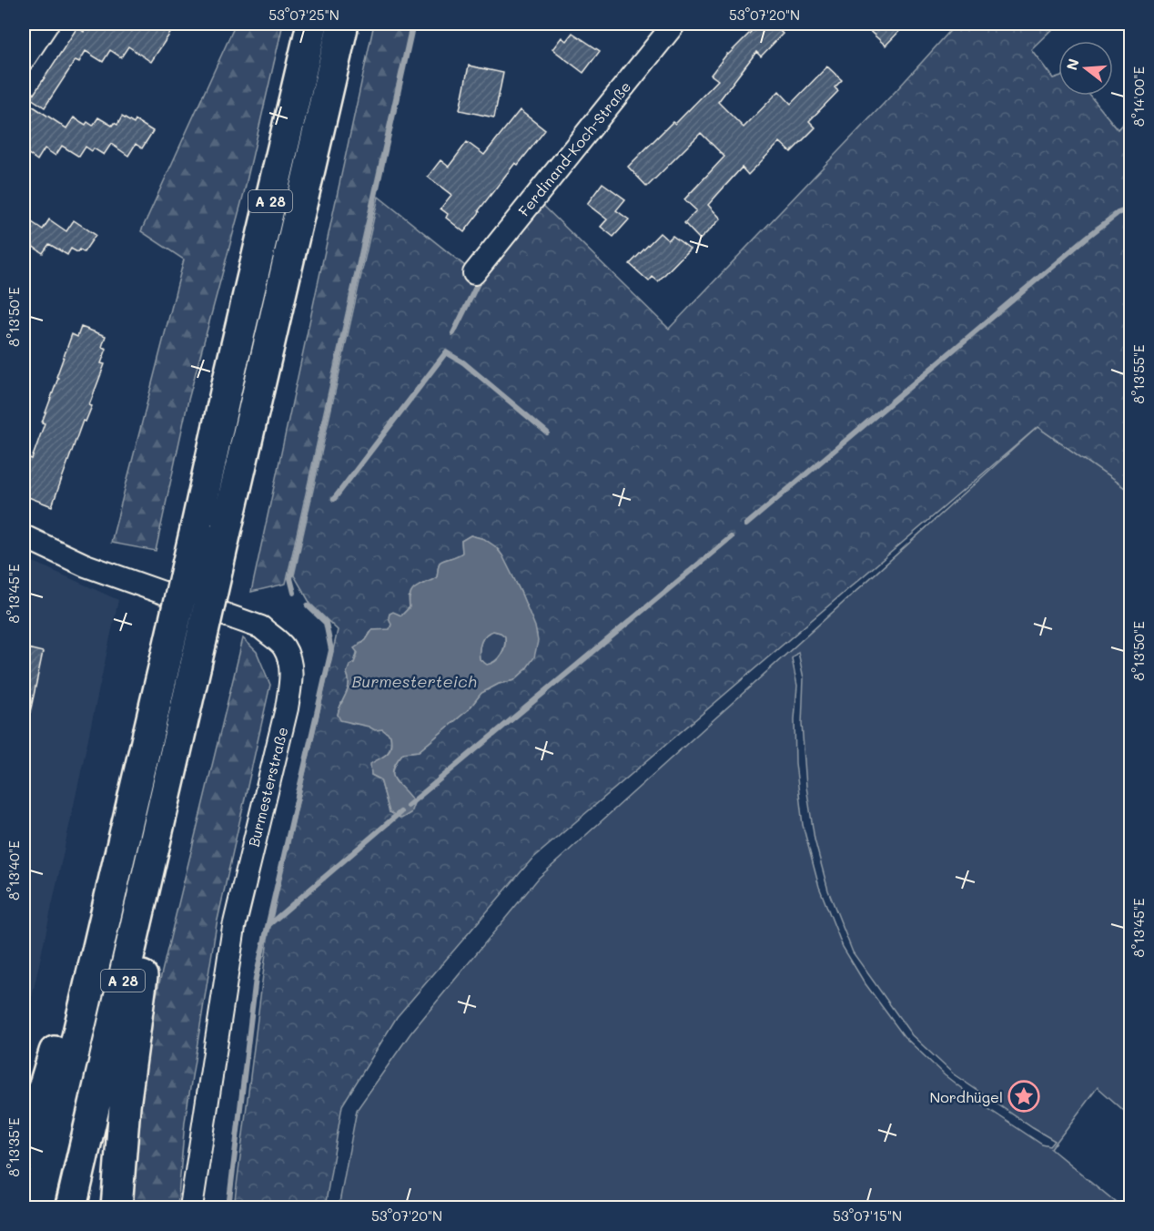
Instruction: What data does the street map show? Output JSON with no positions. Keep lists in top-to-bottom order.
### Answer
{
  "streets": {
    "highway": ["A 28"],
    "street": ["Ferdinand-Koch-Straße", "Burmesterstraße"]
  },
  "water": ["Burmesterteich"],
  "places": {
    "place": ["Nordhügel"]
  },
  "north": "left",
  "coordinates": [
    "53°07'25\"N",
    "53°07'20\"N",
    "8°14'00\"E",
    "8°13'50\"E",
    "8°13'55\"E",
    "8°13'45\"E",
    "8°13'40\"E",
    "8°13'35\"E",
    "53°07'15\"N"
  ]
}
